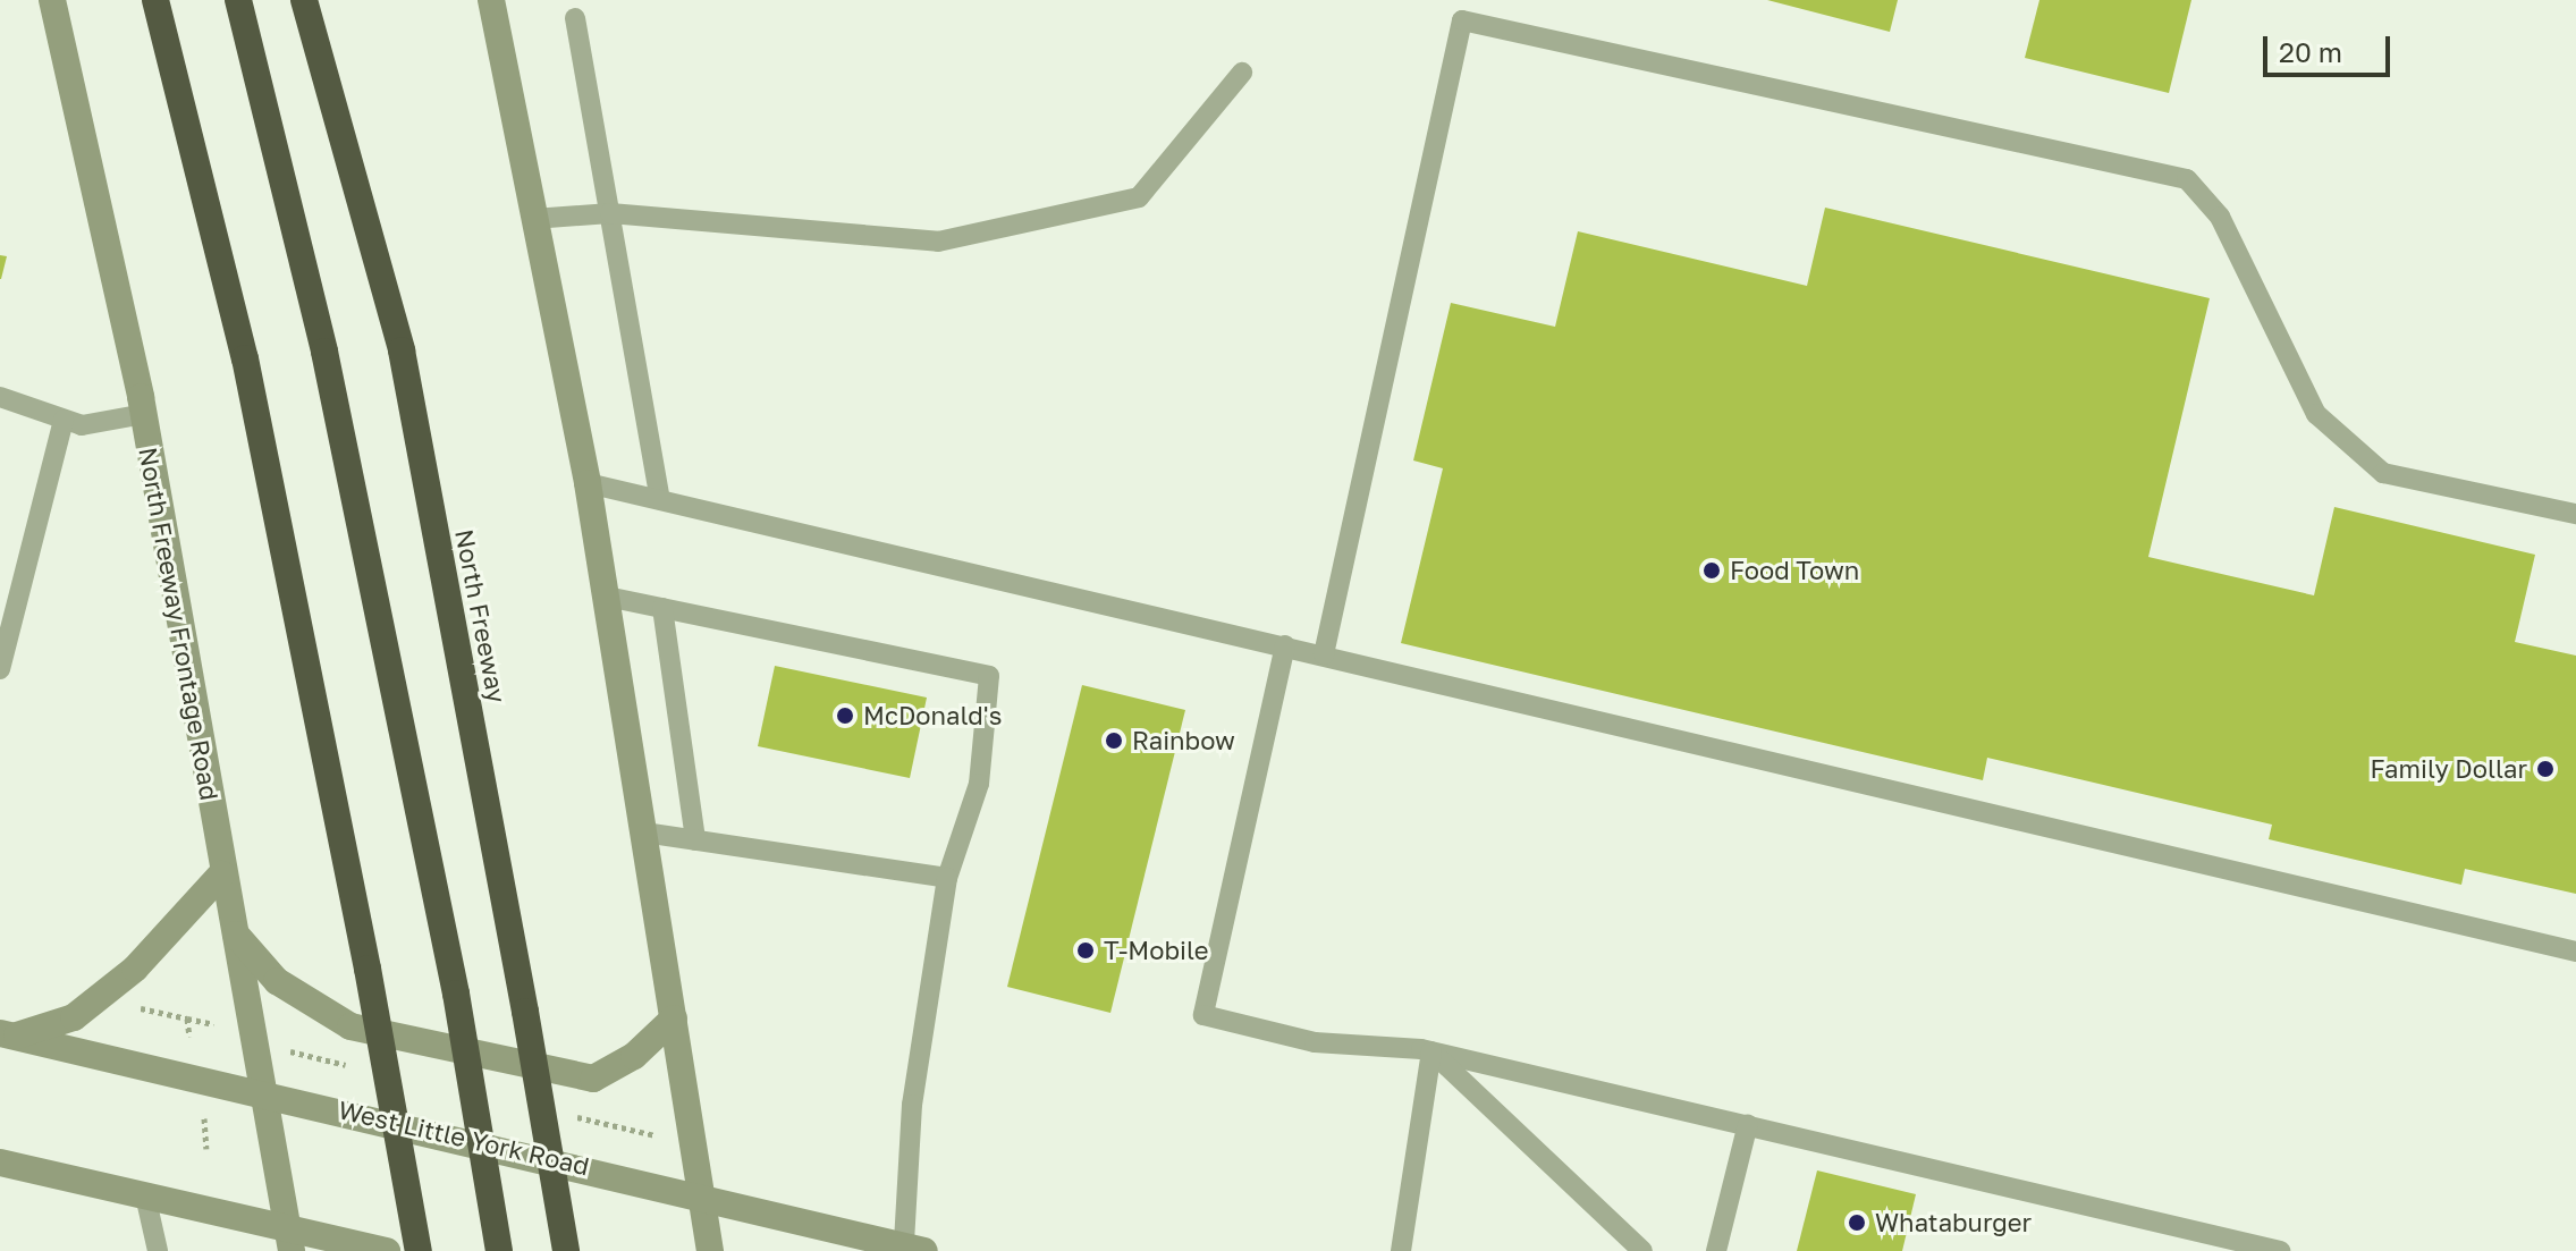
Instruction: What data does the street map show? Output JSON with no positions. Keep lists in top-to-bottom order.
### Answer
{
  "streets": {
    "highway": ["North Freeway"],
    "main road": ["North Freeway Frontage Road", "West Little York Road"]
  },
  "crossings": [
    ["North Freeway Frontage Road", "West Little York Road"]
  ],
  "places": [
    "Food Town",
    "McDonald's",
    "Rainbow",
    "Family Dollar",
    "T-Mobile",
    "Whataburger"
  ],
  "scale_bar": "20 m"
}
